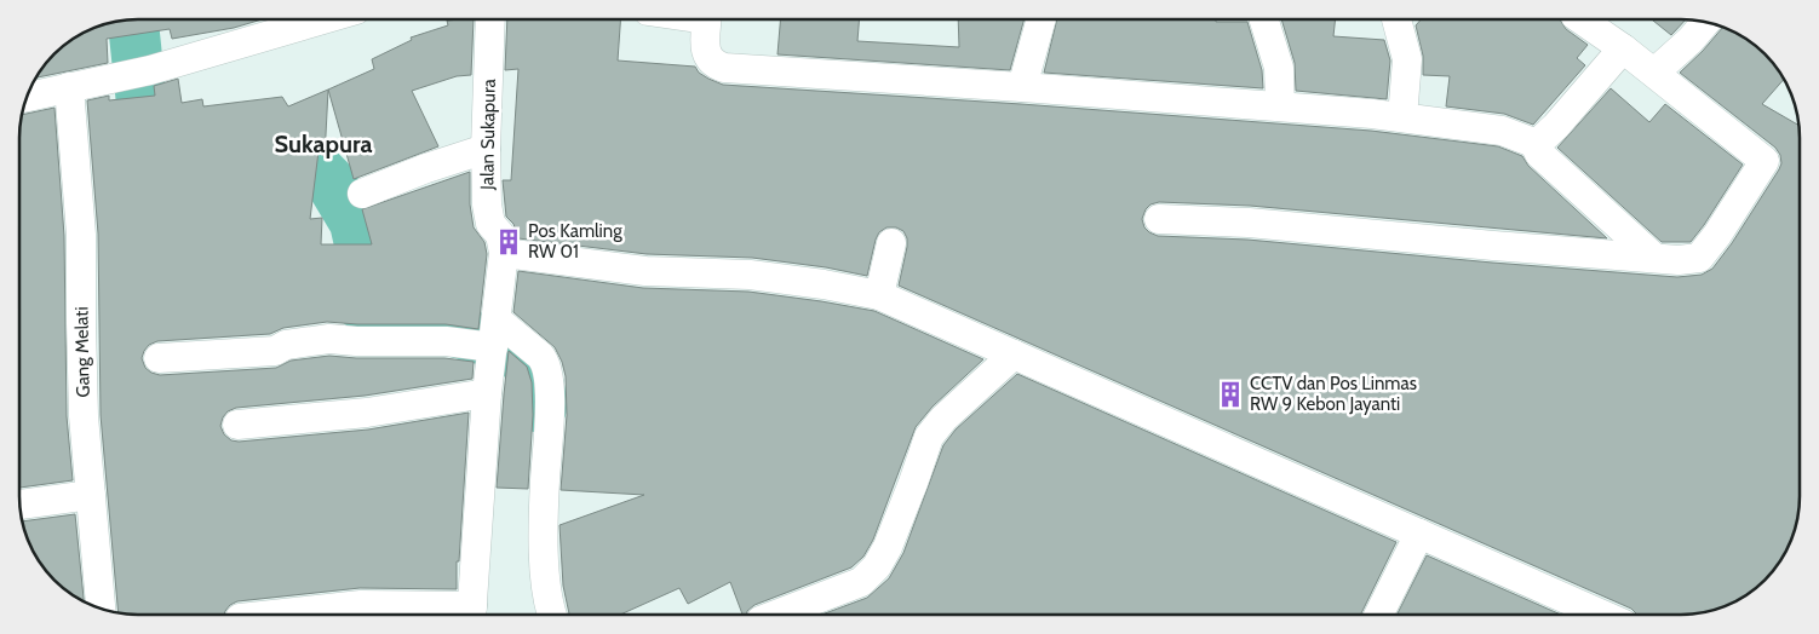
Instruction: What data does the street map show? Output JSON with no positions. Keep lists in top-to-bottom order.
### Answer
{
  "streets": {
    "street": ["Jalan Sukapura", "Gang Melati"]
  },
  "districts": ["Sukapura"],
  "places": {
    "building": ["Pos Kamling RW 01", "CCTV dan Pos Linmas RW 9 Kebon Jayanti"]
  }
}
